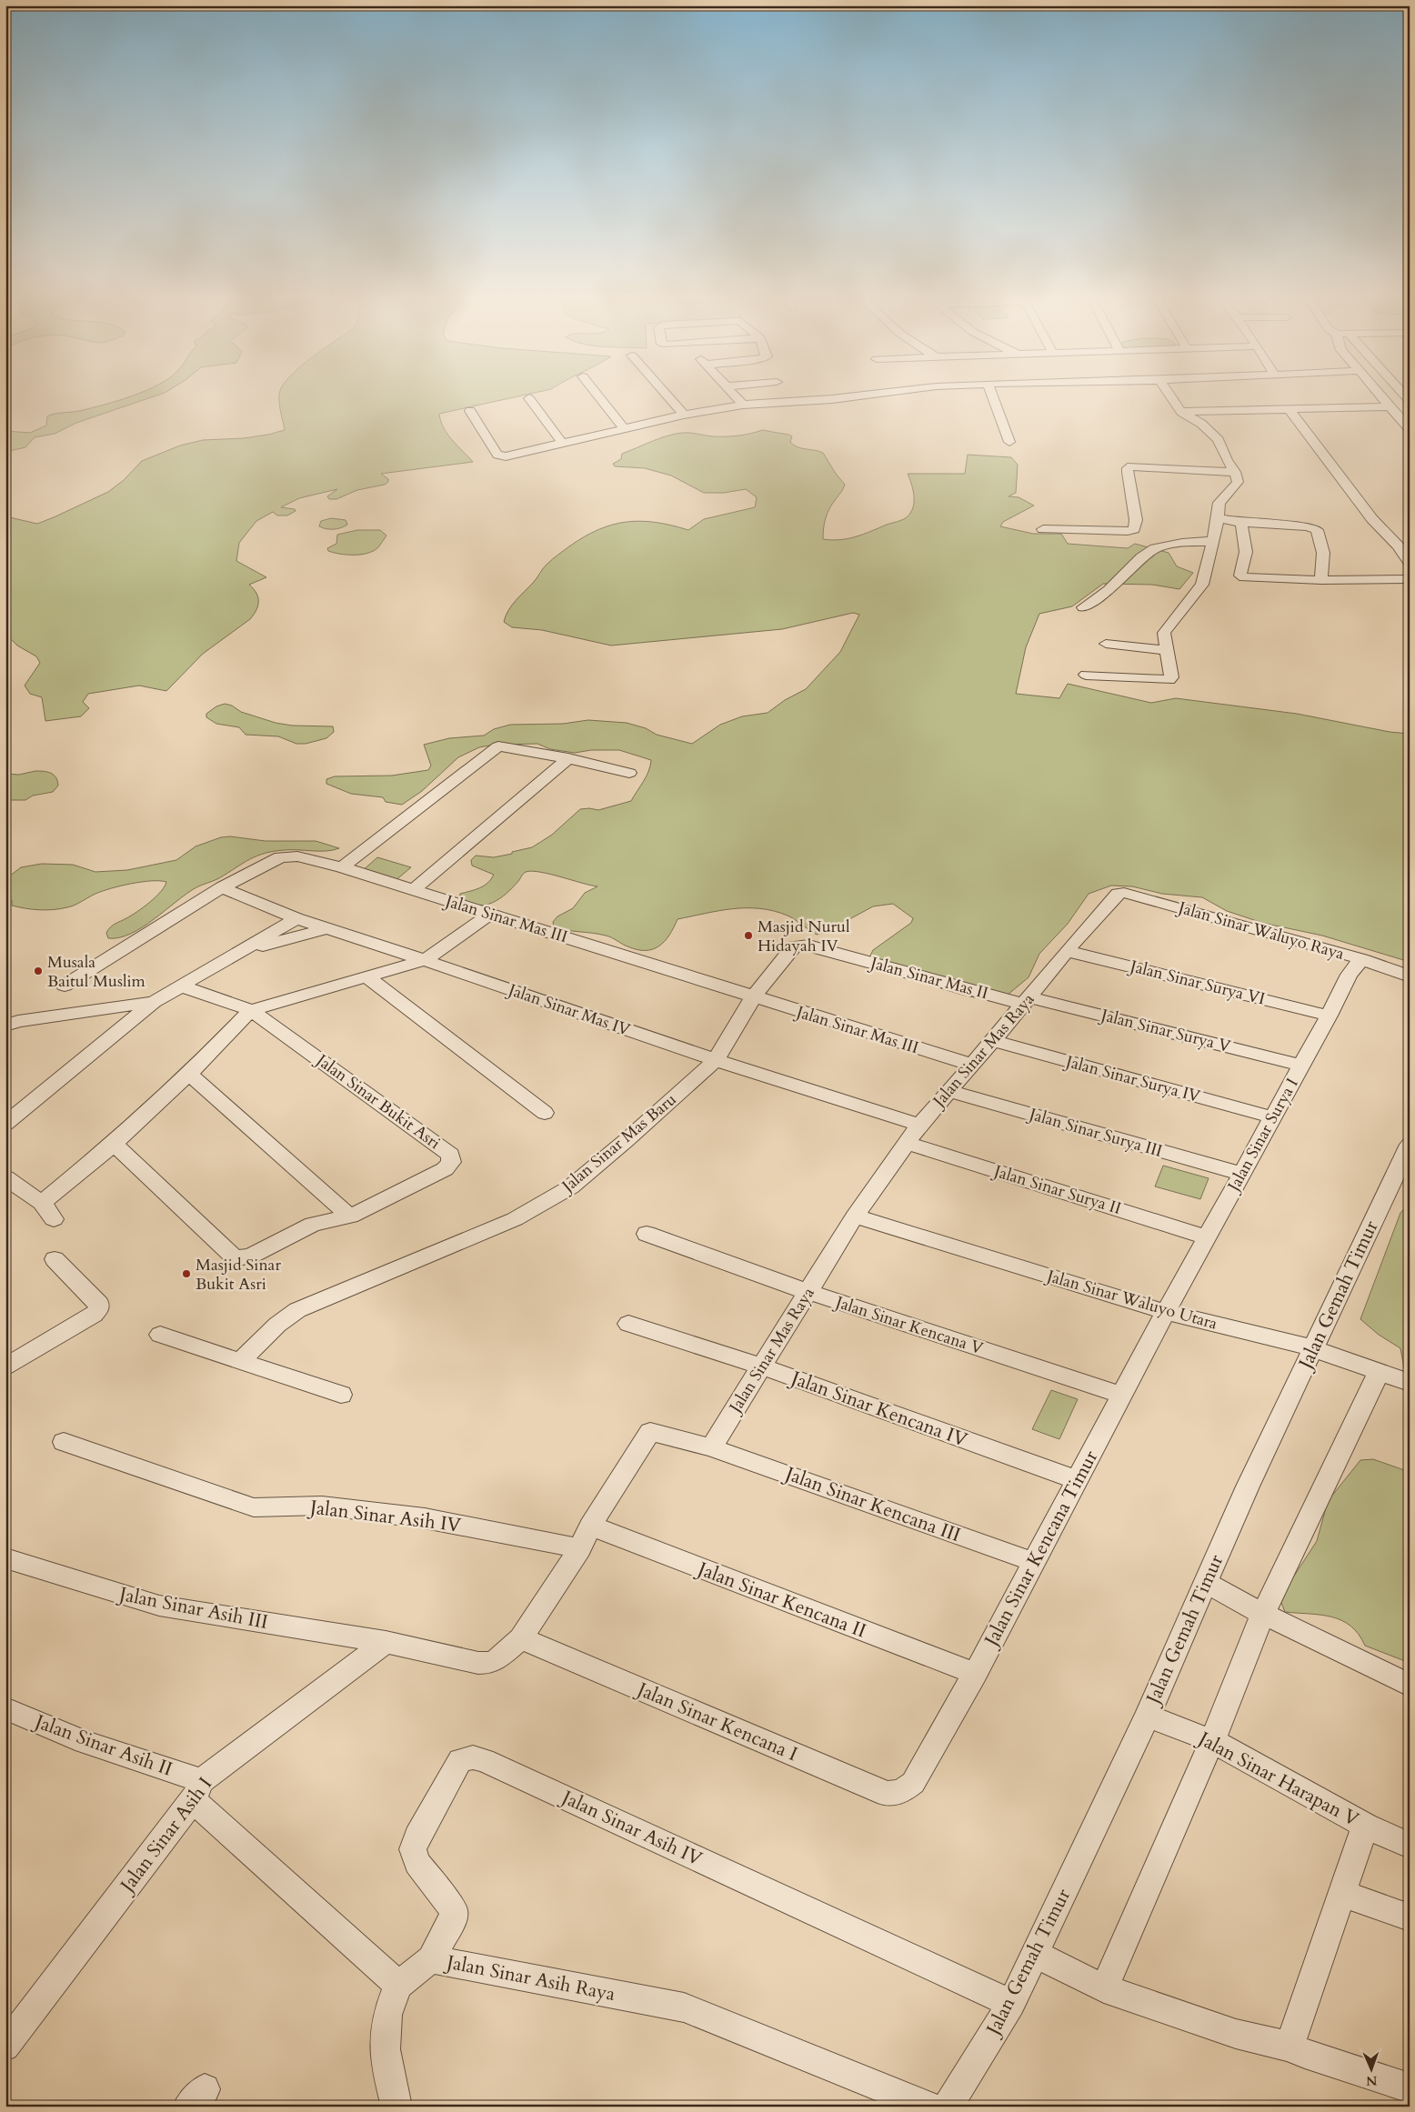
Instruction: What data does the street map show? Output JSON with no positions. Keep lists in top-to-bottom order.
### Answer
{
  "streets": {
    "street": [
      "Jalan Sinar Mas III",
      "Jalan Sinar Waluyo Raya",
      "Jalan Sinar Mas II",
      "Jalan Sinar Surya VI",
      "Jalan Sinar Mas IV",
      "Jalan Sinar Surya V",
      "Jalan Sinar Mas Raya",
      "Jalan Sinar Surya IV",
      "Jalan Sinar Bukit Asri",
      "Jalan Sinar Surya III",
      "Jalan Sinar Surya I",
      "Jalan Sinar Mas Baru",
      "Jalan Sinar Surya II",
      "Jalan Gemah Timur",
      "Jalan Sinar Waluyo Utara",
      "Jalan Sinar Kencana V",
      "Jalan Sinar Kencana IV",
      "Jalan Sinar Kencana III",
      "Jalan Sinar Asih IV",
      "Jalan Sinar Kencana Timur",
      "Jalan Sinar Kencana II",
      "Jalan Sinar Asih III",
      "Jalan Sinar Kencana I",
      "Jalan Sinar Asih II",
      "Jalan Sinar Harapan V",
      "Jalan Sinar Asih I",
      "Jalan Sinar Asih Raya"
    ]
  },
  "crossings": [
    ["Jalan Sinar Mas III", "Jalan Sinar Mas IV"],
    ["Jalan Sinar Mas III", "Jalan Sinar Mas Raya"],
    ["Jalan Sinar Mas III", "Jalan Sinar Mas Baru"],
    ["Jalan Sinar Waluyo Raya", "Jalan Sinar Mas Raya"],
    ["Jalan Sinar Waluyo Raya", "Jalan Sinar Surya I"],
    ["Jalan Sinar Mas II", "Jalan Sinar Surya V"],
    ["Jalan Sinar Mas II", "Jalan Sinar Mas Raya"],
    ["Jalan Sinar Mas II", "Jalan Sinar Mas Baru"],
    ["Jalan Sinar Surya VI", "Jalan Sinar Mas Raya"],
    ["Jalan Sinar Surya VI", "Jalan Sinar Surya I"],
    ["Jalan Sinar Mas IV", "Jalan Sinar Mas Raya"],
    ["Jalan Sinar Mas IV", "Jalan Sinar Mas Baru"],
    ["Jalan Sinar Surya V", "Jalan Sinar Mas Raya"],
    ["Jalan Sinar Surya V", "Jalan Sinar Surya I"],
    ["Jalan Sinar Mas Raya", "Jalan Sinar Surya IV"],
    ["Jalan Sinar Mas Raya", "Jalan Sinar Surya III"],
    ["Jalan Sinar Mas Raya", "Jalan Sinar Surya II"],
    ["Jalan Sinar Mas Raya", "Jalan Sinar Waluyo Utara"],
    ["Jalan Sinar Mas Raya", "Jalan Sinar Kencana V"],
    ["Jalan Sinar Mas Raya", "Jalan Sinar Kencana IV"],
    ["Jalan Sinar Mas Raya", "Jalan Sinar Kencana III"],
    ["Jalan Sinar Surya IV", "Jalan Sinar Surya I"],
    ["Jalan Sinar Surya III", "Jalan Sinar Surya I"],
    ["Jalan Sinar Surya I", "Jalan Sinar Surya II"],
    ["Jalan Sinar Surya I", "Jalan Sinar Waluyo Utara"],
    ["Jalan Sinar Surya I", "Jalan Sinar Kencana Timur"],
    ["Jalan Gemah Timur", "Jalan Sinar Waluyo Utara"],
    ["Jalan Gemah Timur", "Jalan Sinar Asih IV"],
    ["Jalan Gemah Timur", "Jalan Sinar Harapan V"],
    ["Jalan Sinar Waluyo Utara", "Jalan Sinar Kencana Timur"],
    ["Jalan Sinar Kencana V", "Jalan Sinar Kencana Timur"],
    ["Jalan Sinar Kencana IV", "Jalan Sinar Kencana Timur"],
    ["Jalan Sinar Kencana III", "Jalan Sinar Kencana Timur"],
    ["Jalan Sinar Asih IV", "Jalan Sinar Asih Raya"],
    ["Jalan Sinar Kencana Timur", "Jalan Sinar Kencana II"],
    ["Jalan Sinar Kencana Timur", "Jalan Sinar Kencana I"],
    ["Jalan Sinar Asih III", "Jalan Sinar Asih I"],
    ["Jalan Sinar Asih II", "Jalan Sinar Asih I"]
  ],
  "places": ["Masjid Nurul Hidayah IV", "Musala Baitul Muslim", "Masjid Sinar Bukit Asri"],
  "north": "bottom"
}
